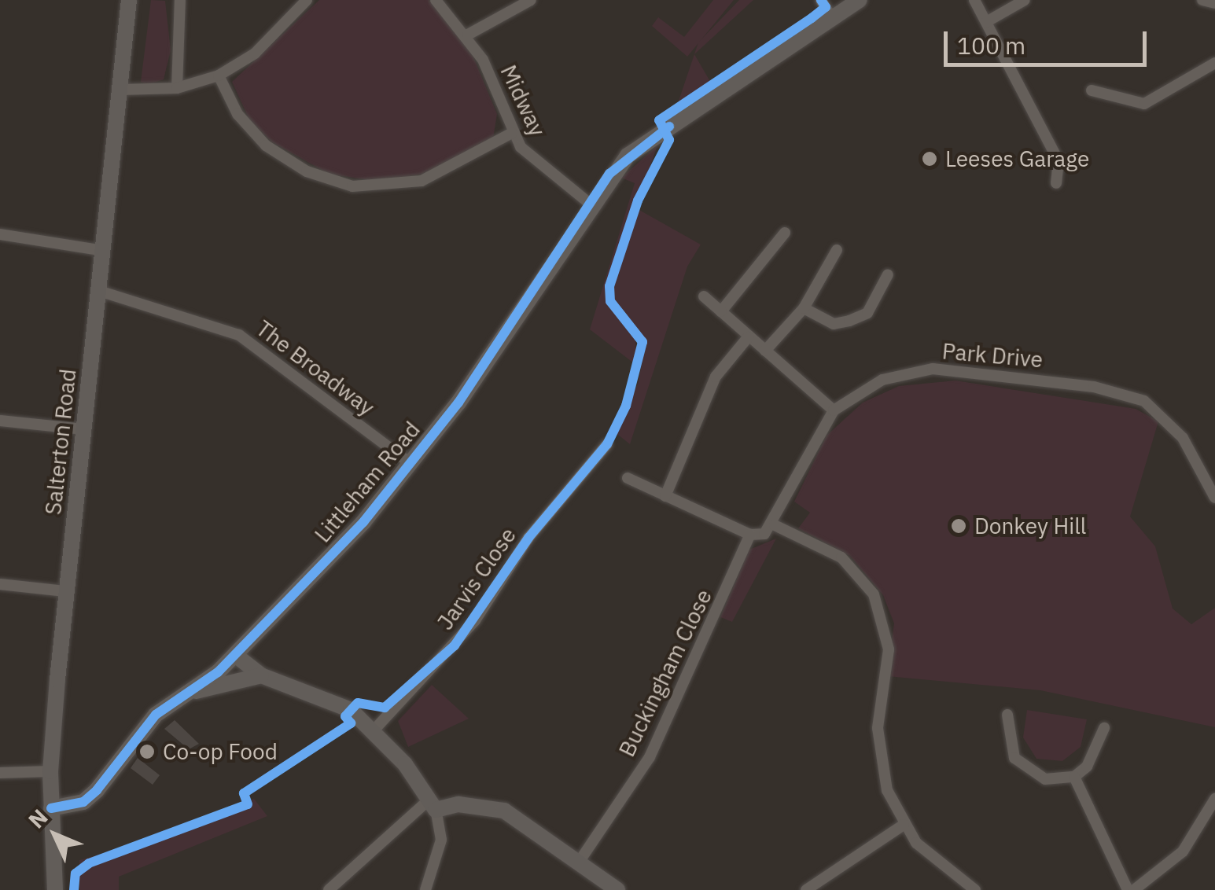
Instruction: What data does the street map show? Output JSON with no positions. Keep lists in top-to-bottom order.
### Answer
{
  "streets": {
    "street": [
      "Midway",
      "Park Drive",
      "The Broadway",
      "Salterton Road",
      "Littleham Road",
      "Jarvis Close",
      "Buckingham Close"
    ]
  },
  "crossings": [
    ["Midway", "Littleham Road"],
    ["The Broadway", "Salterton Road"],
    ["The Broadway", "Littleham Road"],
    ["Salterton Road", "Littleham Road"]
  ],
  "places": ["Leeses Garage", "Donkey Hill", "Co-op Food"],
  "scale_bar": "100 m",
  "north": "top left"
}
